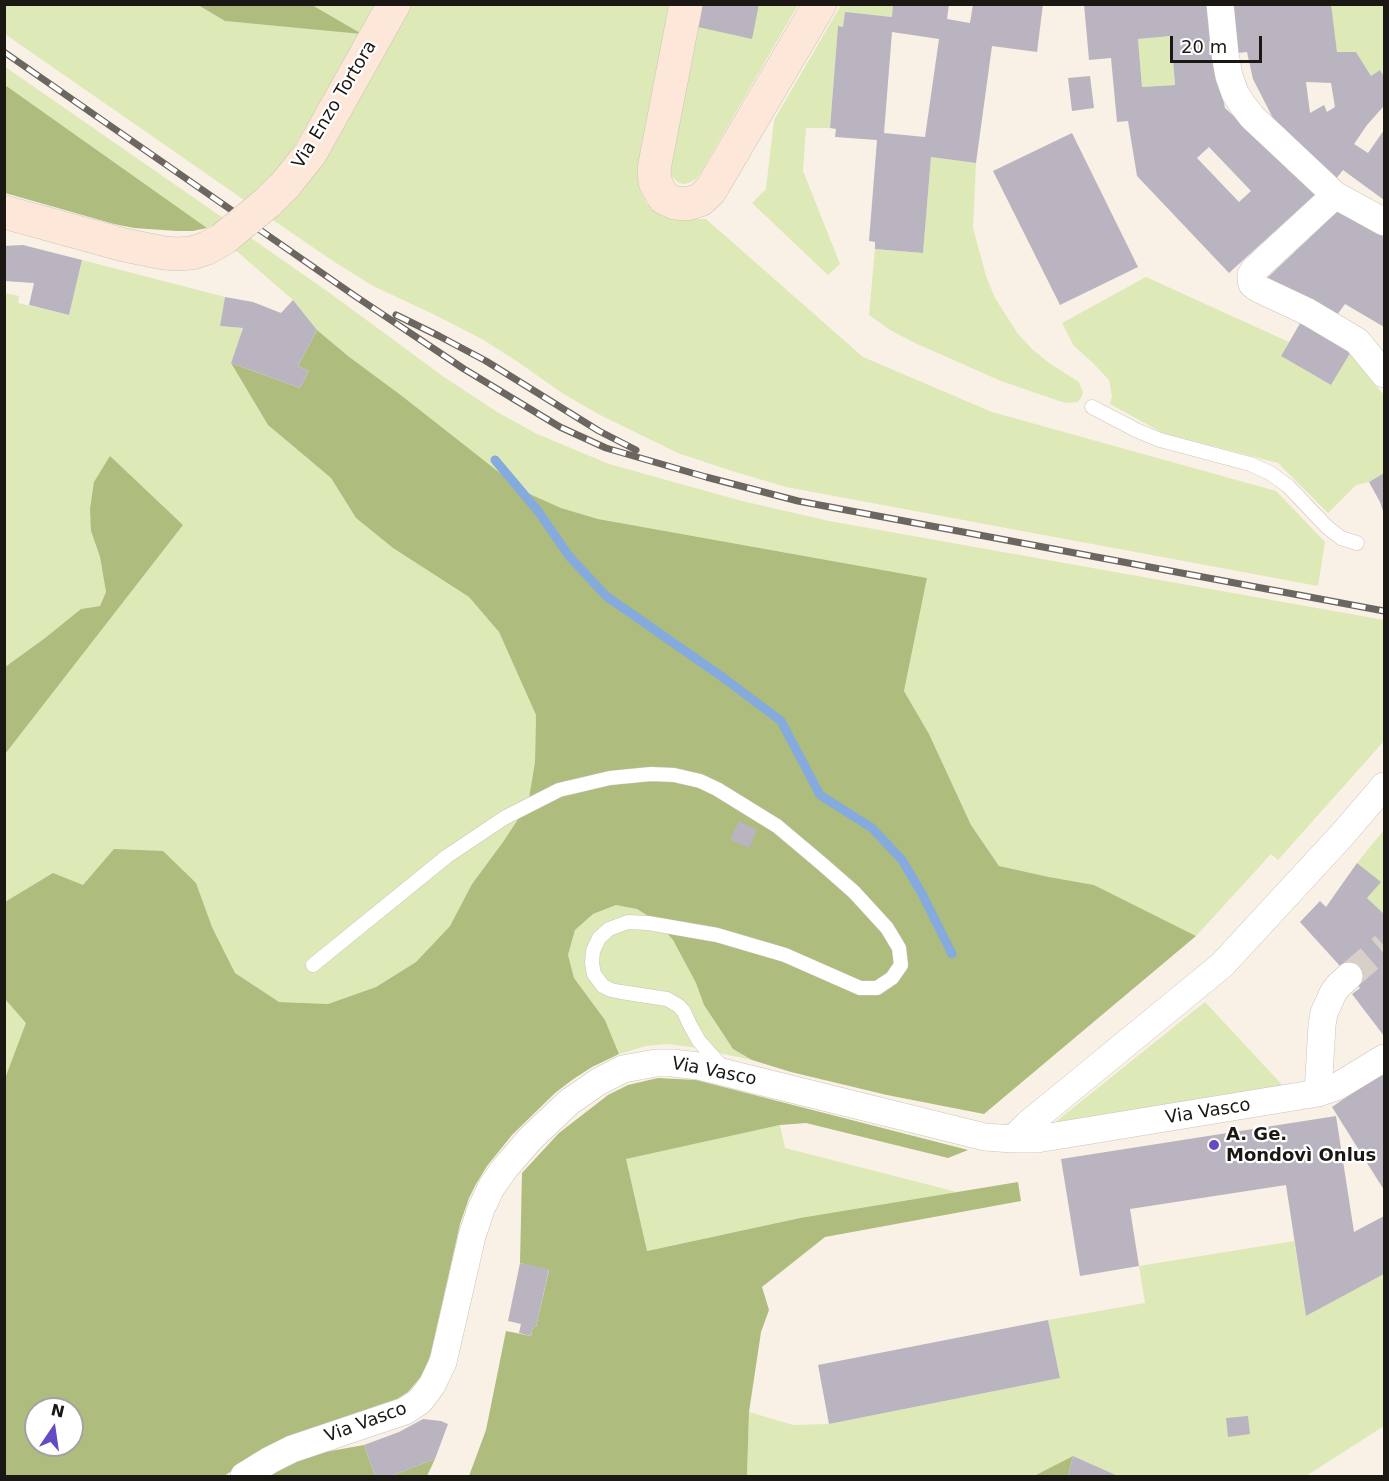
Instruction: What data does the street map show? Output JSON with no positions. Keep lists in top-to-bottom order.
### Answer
{
  "streets": {
    "street": ["Via Enzo Tortora", "Via Vasco"]
  },
  "places": ["A. Ge. Mondovì Onlus"],
  "scale_bar": "20 m",
  "north": "top"
}
